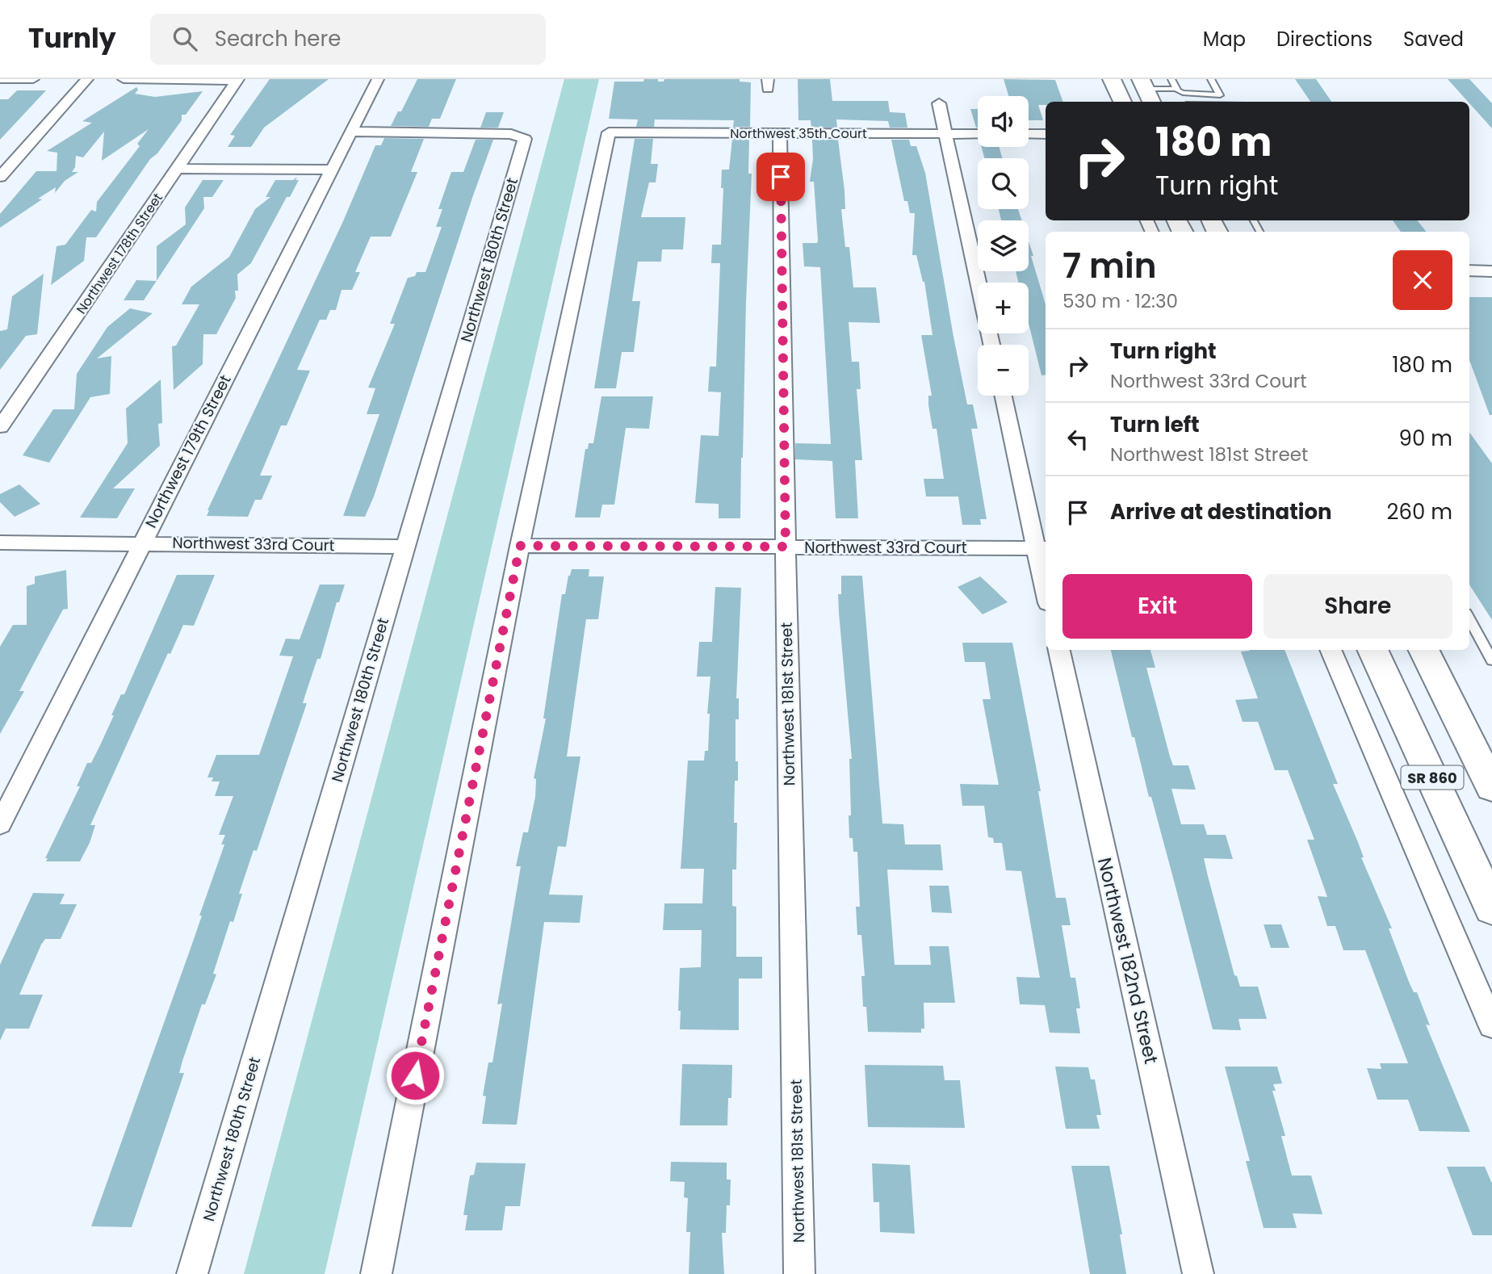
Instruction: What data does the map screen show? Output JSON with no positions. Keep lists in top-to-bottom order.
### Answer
{
  "streets": {
    "main road": ["SR 860"],
    "street": [
      "Northwest 35th Court",
      "Northwest 178th Street",
      "Northwest 180th Street",
      "Northwest 179th Street",
      "Northwest 33rd Court",
      "Northwest 181st Street",
      "Northwest 182nd Street"
    ]
  },
  "crossings": [
    ["Northwest 35th Court", "Northwest 33rd Court"],
    ["Northwest 35th Court", "Northwest 181st Street"],
    ["Northwest 180th Street", "Northwest 179th Street"],
    ["Northwest 180th Street", "Northwest 33rd Court"],
    ["Northwest 179th Street", "Northwest 33rd Court"],
    ["Northwest 33rd Court", "Northwest 181st Street"]
  ],
  "page": {
    "header": "Turnly",
    "search": "Search here",
    "nav": ["Map", "Directions", "Saved"],
    "map_buttons": ["+", "−"],
    "turn": ["180 m", "Turn right"],
    "heading": ["7 min", "530 m · 12:30"],
    "list": [
      {
        "name": "Turn right",
        "note": "Northwest 33rd Court",
        "value": "180 m"
      },
      {
        "name": "Turn left",
        "note": "Northwest 181st Street",
        "value": "90 m"
      },
      {
        "name": "Arrive at destination",
        "value": "260 m"
      }
    ],
    "buttons": ["Exit", "Share"]
  }
}
